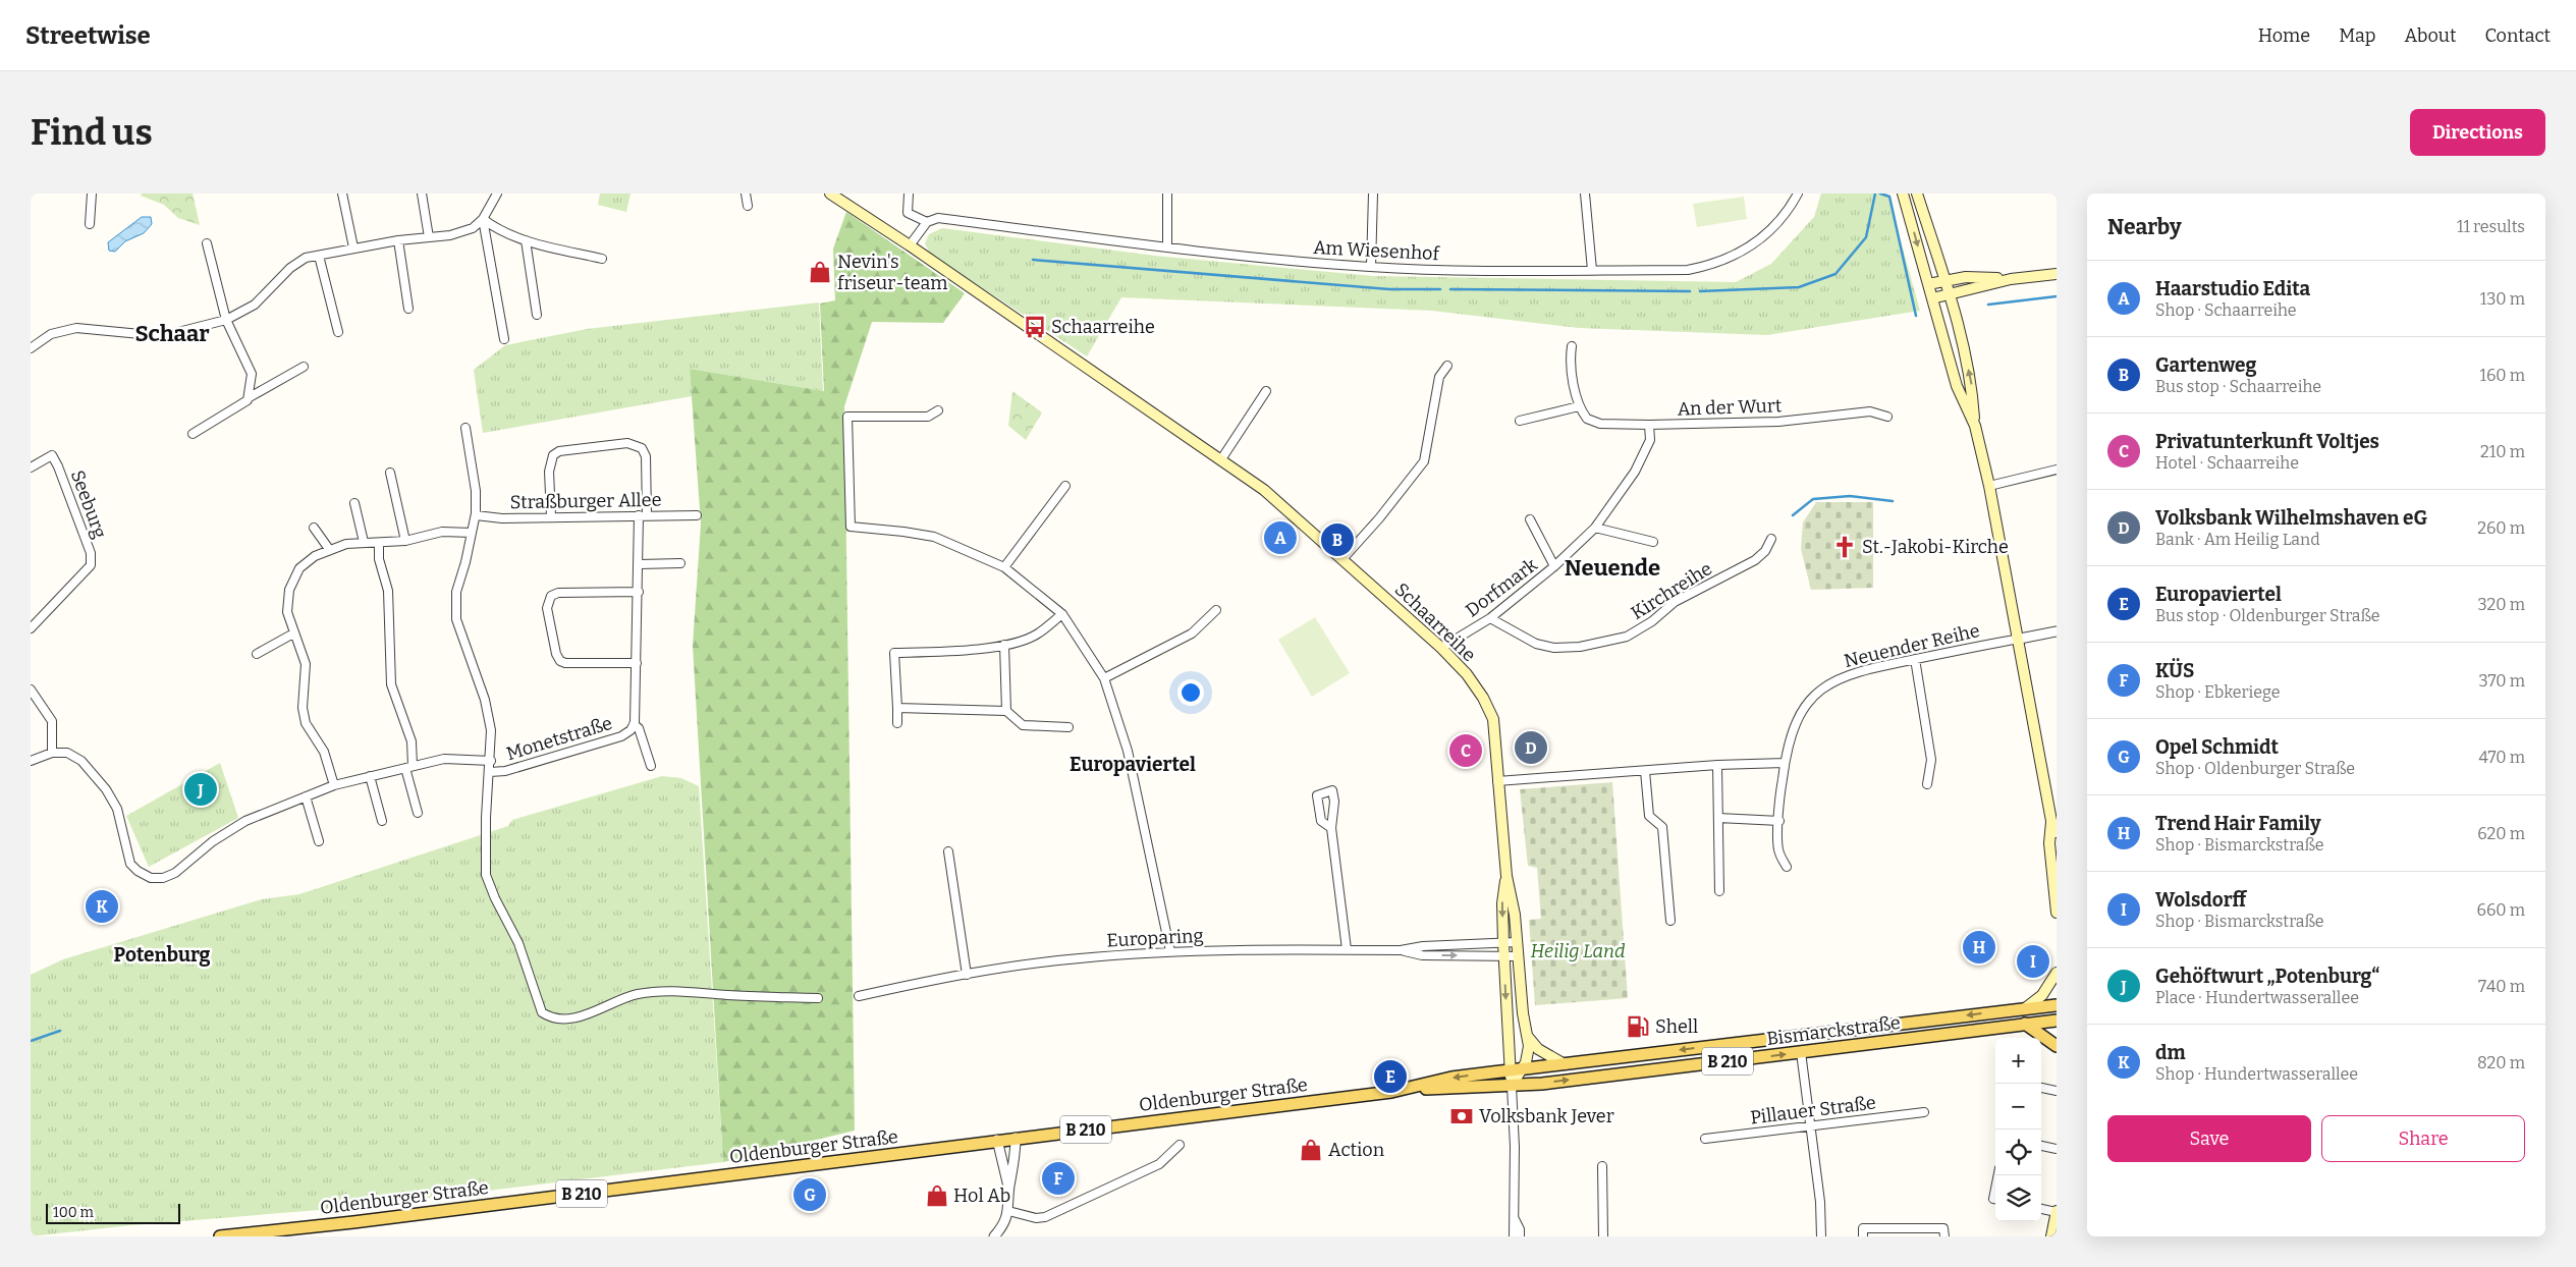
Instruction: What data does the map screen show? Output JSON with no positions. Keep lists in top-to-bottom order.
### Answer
{
  "streets": {
    "main road": [
      "Schaarreihe",
      "Bismarckstraße",
      "B 210",
      "Oldenburger Straße"
    ],
    "street": [
      "Am Wiesenhof",
      "An der Wurt",
      "Straßburger Allee",
      "Seeburg",
      "Dorfmark",
      "Kirchreihe",
      "Neuender Reihe",
      "Monetstraße",
      "Europaring",
      "Pillauer Straße"
    ]
  },
  "crossings": [
    ["An der Wurt", "Dorfmark"],
    ["Straßburger Allee", "Monetstraße"],
    ["Dorfmark", "Kirchreihe"],
    ["Dorfmark", "Schaarreihe"],
    ["Schaarreihe", "Europaring"],
    ["Schaarreihe", "Bismarckstraße"],
    ["Schaarreihe", "Oldenburger Straße"],
    ["Bismarckstraße", "Oldenburger Straße"]
  ],
  "districts": [
    "Schaar",
    "Neuende",
    "Europaviertel",
    "Potenburg"
  ],
  "parks": ["Heilig Land"],
  "places": {
    "shop": ["Nevin's friseur-team", "Action", "Hol Ab"],
    "bus stop": ["Schaarreihe"],
    "church": ["St.-Jakobi-Kirche"],
    "fuel station": ["Shell"],
    "bank": ["Volksbank Jever"]
  },
  "scale_bar": "100 m",
  "page": {
    "header": "Streetwise",
    "nav": [
      "Home",
      "Map",
      "About",
      "Contact"
    ],
    "buttons": [
      "Directions",
      ["Save", "Share"]
    ],
    "title": "Find us",
    "heading": ["Nearby", "11 results"],
    "list": [
      {
        "mark": "A",
        "name": "Haarstudio Edita",
        "note": "Shop · Schaarreihe",
        "value": "130 m"
      },
      {
        "mark": "B",
        "name": "Gartenweg",
        "note": "Bus stop · Schaarreihe",
        "value": "160 m"
      },
      {
        "mark": "C",
        "name": "Privatunterkunft Voltjes",
        "note": "Hotel · Schaarreihe",
        "value": "210 m"
      },
      {
        "mark": "D",
        "name": "Volksbank Wilhelmshaven eG",
        "note": "Bank · Am Heilig Land",
        "value": "260 m"
      },
      {
        "mark": "E",
        "name": "Europaviertel",
        "note": "Bus stop · Oldenburger Straße",
        "value": "320 m"
      },
      {
        "mark": "F",
        "name": "KÜS",
        "note": "Shop · Ebkeriege",
        "value": "370 m"
      },
      {
        "mark": "G",
        "name": "Opel Schmidt",
        "note": "Shop · Oldenburger Straße",
        "value": "470 m"
      },
      {
        "mark": "H",
        "name": "Trend Hair Family",
        "note": "Shop · Bismarckstraße",
        "value": "620 m"
      },
      {
        "mark": "I",
        "name": "Wolsdorff",
        "note": "Shop · Bismarckstraße",
        "value": "660 m"
      },
      {
        "mark": "J",
        "name": "Gehöftwurt „Potenburg“",
        "note": "Place · Hundertwasserallee",
        "value": "740 m"
      },
      {
        "mark": "K",
        "name": "dm",
        "note": "Shop · Hundertwasserallee",
        "value": "820 m"
      }
    ],
    "pins": [
      "A",
      "B",
      "D",
      "C",
      "J",
      "K",
      "H",
      "I",
      "E",
      "F",
      "G"
    ],
    "map_buttons": ["+", "−"],
    "scale": "100 m"
  }
}
